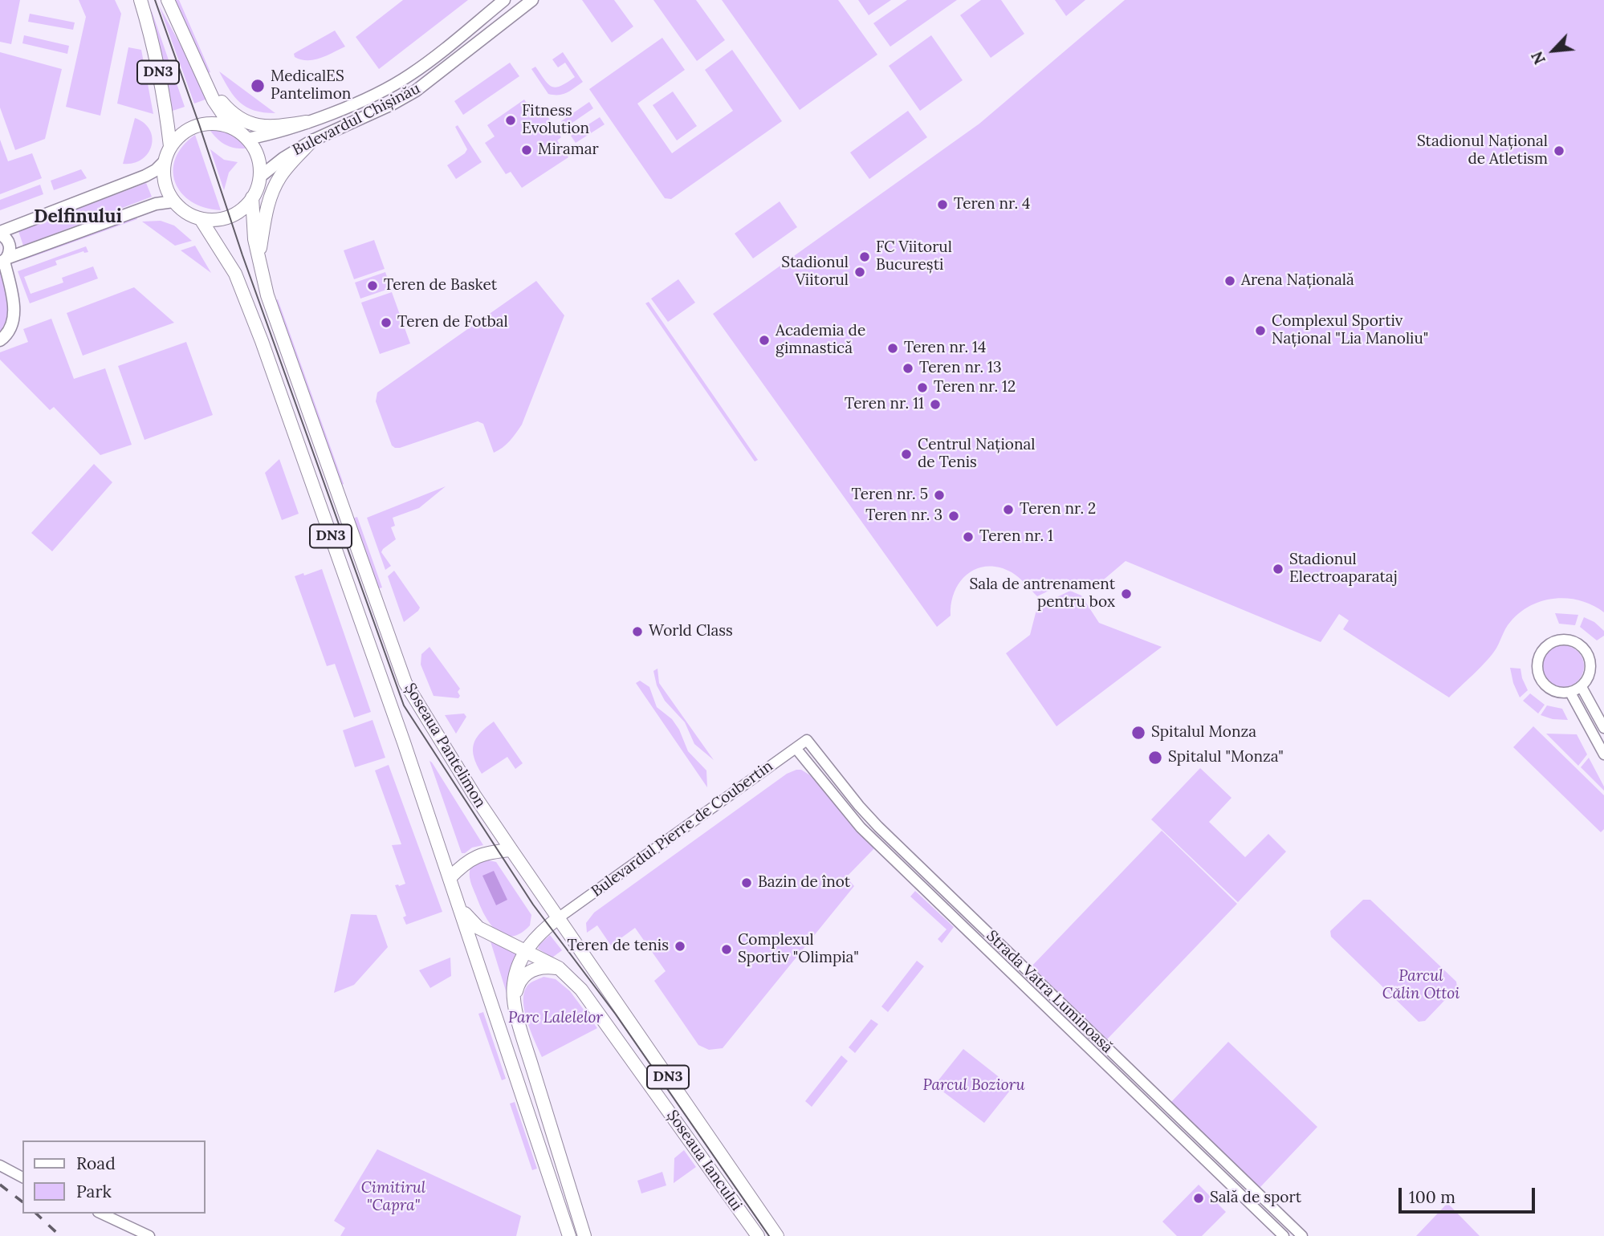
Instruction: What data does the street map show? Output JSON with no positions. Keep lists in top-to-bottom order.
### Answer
{
  "streets": {
    "main road": [
      "DN3",
      "Bulevardul Chișinău",
      "Șoseaua Pantelimon",
      "Șoseaua Iancului"
    ],
    "street": ["Bulevardul Pierre de Coubertin", "Strada Vatra Luminoasă"]
  },
  "crossings": [
    ["DN3", "Bulevardul Chișinău"],
    ["DN3", "Șoseaua Pantelimon"],
    ["Bulevardul Chișinău", "Șoseaua Pantelimon"],
    ["Șoseaua Pantelimon", "Bulevardul Pierre de Coubertin"],
    ["Șoseaua Pantelimon", "Șoseaua Iancului"],
    ["Bulevardul Pierre de Coubertin", "Strada Vatra Luminoasă"],
    ["Bulevardul Pierre de Coubertin", "Șoseaua Iancului"]
  ],
  "districts": ["Delfinului"],
  "parks": [
    "Parcul Călin Ottoi",
    "Parc Lalelelor",
    "Parcul Bozioru",
    "Cimitirul \"Capra\""
  ],
  "places": [
    "MedicalES Pantelimon",
    "Fitness Evolution",
    "Miramar",
    "Stadionul Național de Atletism",
    "Teren nr. 4",
    "FC Viitorul București",
    "Stadionul Viitorul",
    "Arena Națională",
    "Teren de Basket",
    "Teren de Fotbal",
    "Complexul Sportiv Național \"Lia Manoliu\"",
    "Academia de gimnastică",
    "Teren nr. 14",
    "Teren nr. 13",
    "Teren nr. 12",
    "Teren nr. 11",
    "Centrul Național de Tenis",
    "Teren nr. 5",
    "Teren nr. 2",
    "Teren nr. 3",
    "Teren nr. 1",
    "Stadionul Electroaparataj",
    "Sala de antrenament pentru box",
    "World Class",
    "Spitalul Monza",
    "Spitalul \"Monza\"",
    "Bazin de înot",
    "Teren de tenis",
    "Complexul Sportiv \"Olimpia\"",
    "Sală de sport"
  ],
  "legend": ["Road", "Park"],
  "scale_bar": "100 m",
  "north": "bottom left"
}
